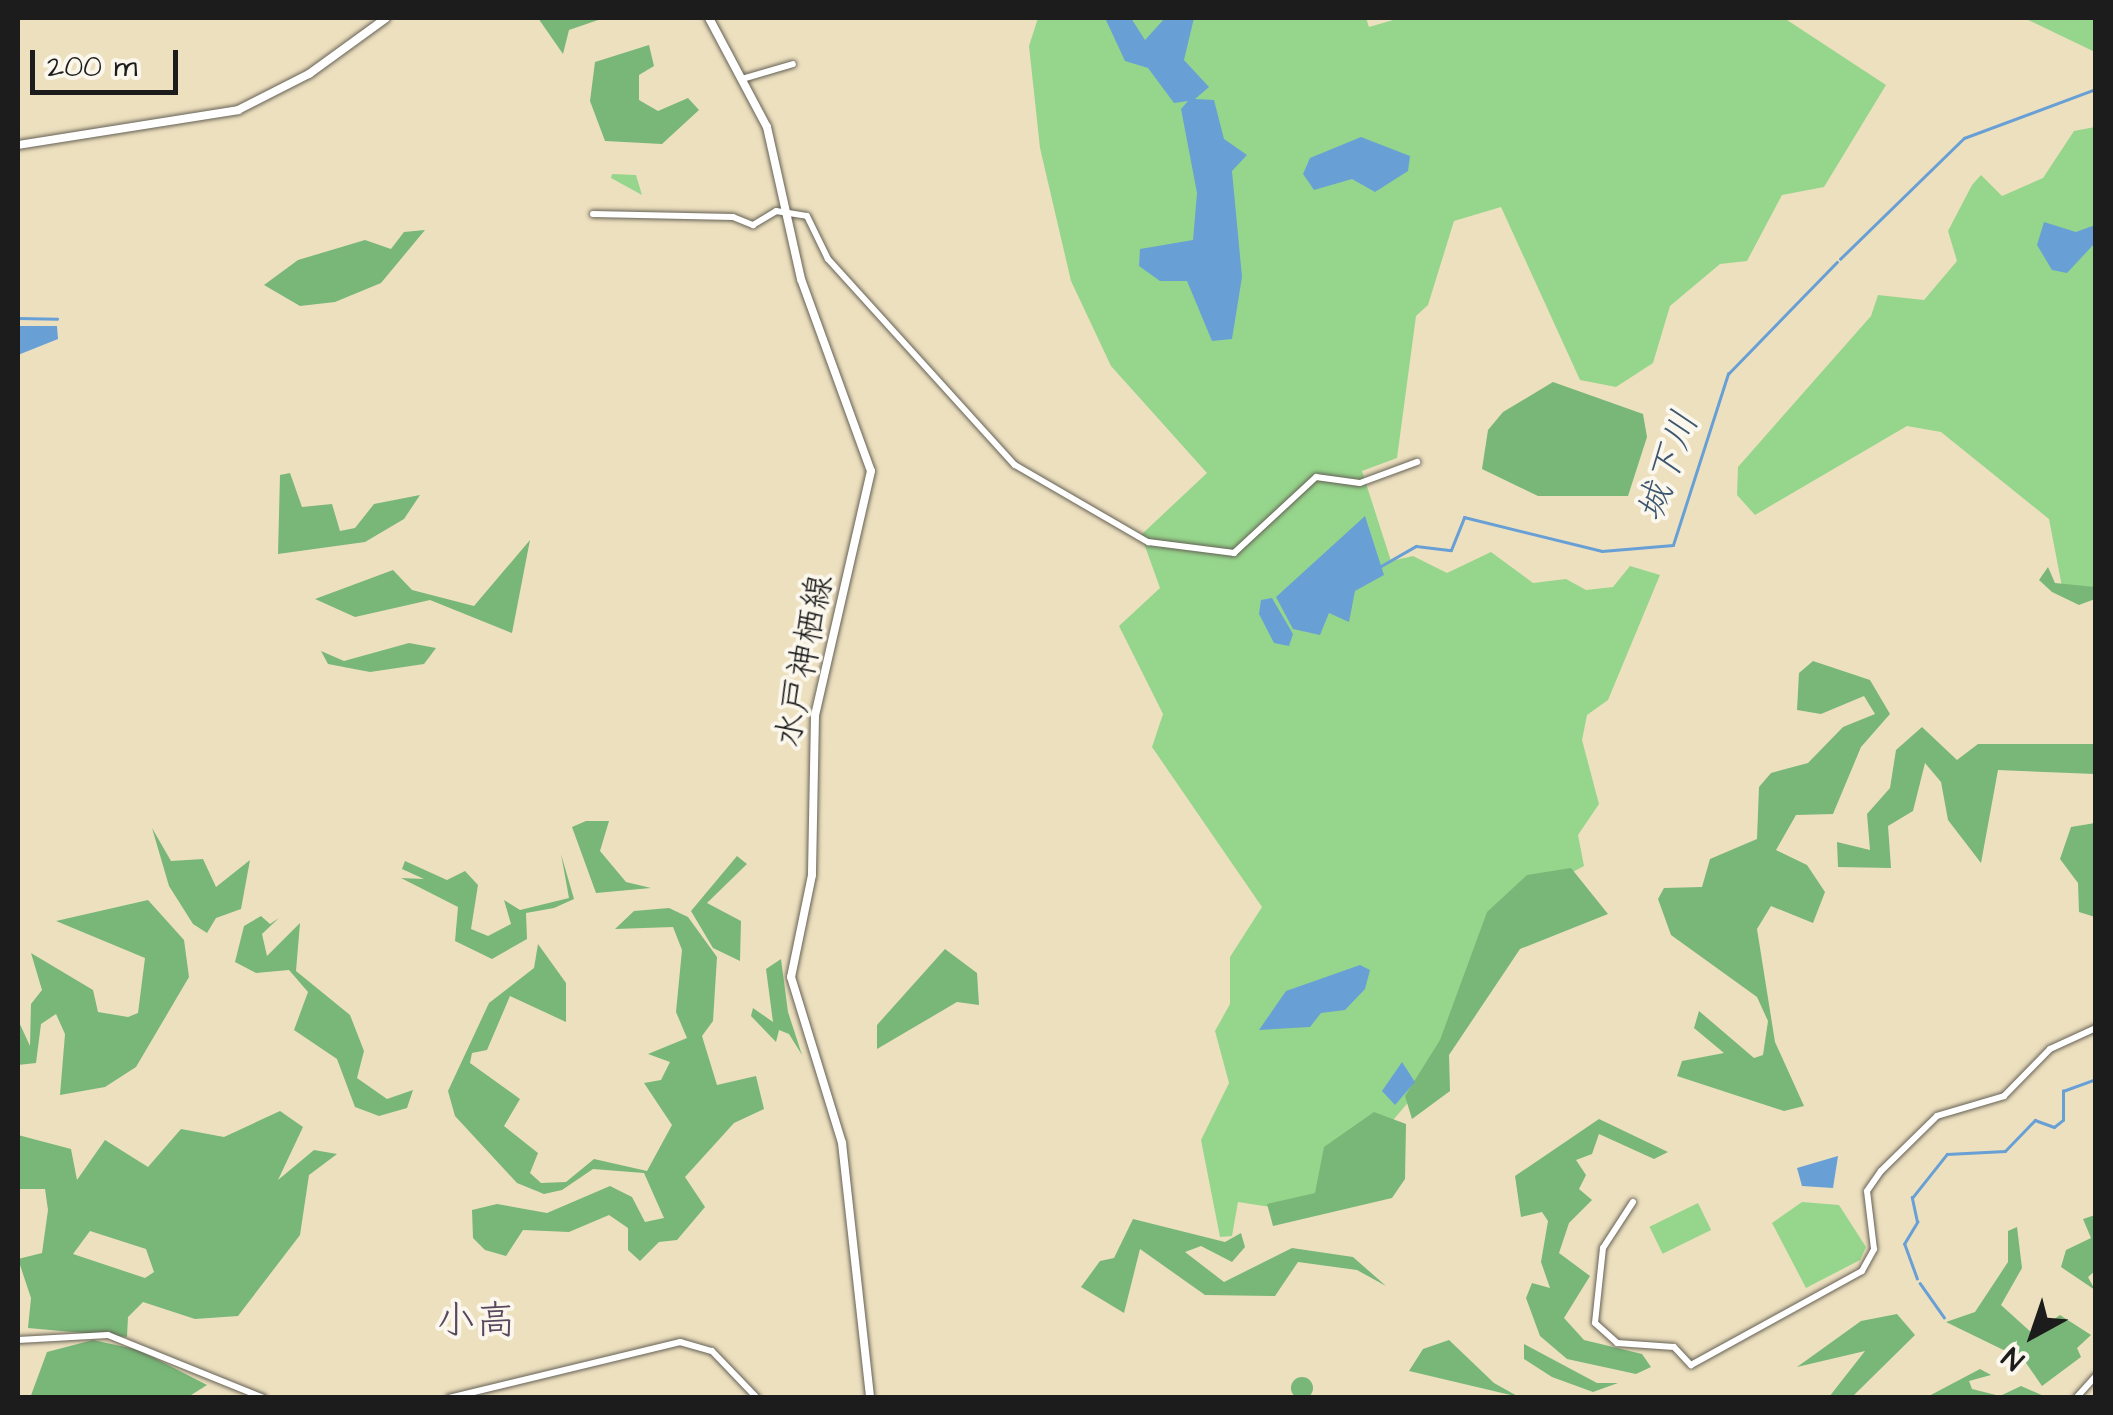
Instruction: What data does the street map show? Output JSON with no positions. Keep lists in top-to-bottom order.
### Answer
{
  "streets": {
    "main road": ["水戸神栖線"]
  },
  "districts": ["小高"],
  "water": ["城下川"],
  "scale_bar": "200 m",
  "north": "bottom left"
}
